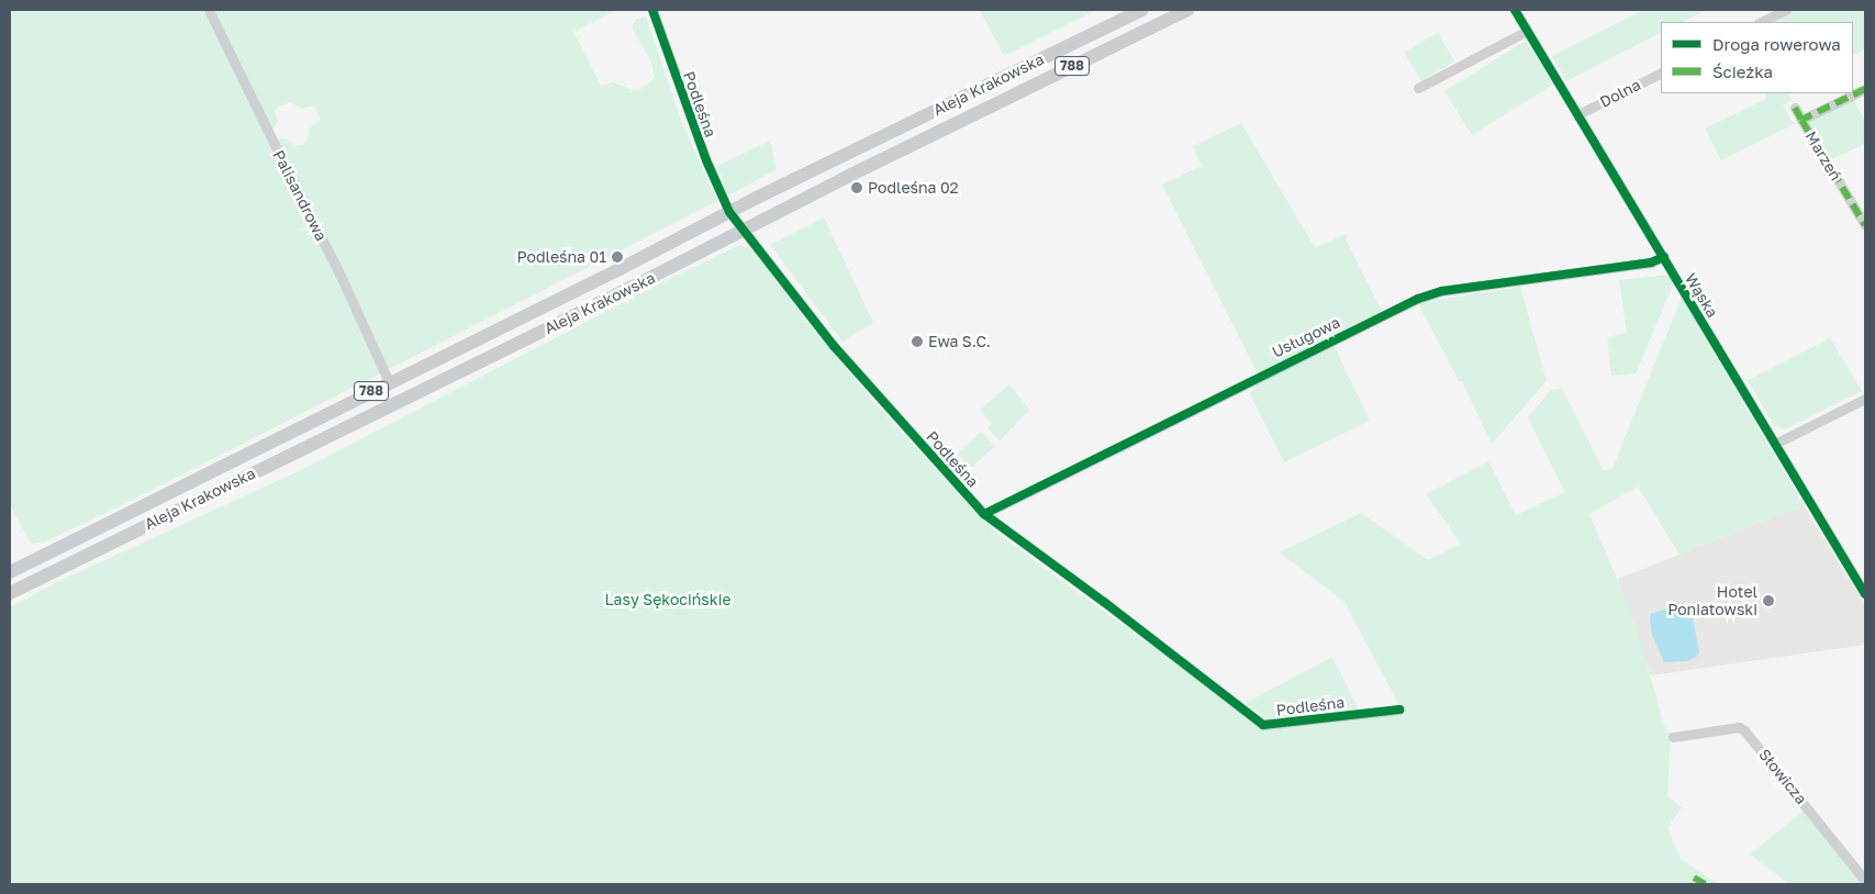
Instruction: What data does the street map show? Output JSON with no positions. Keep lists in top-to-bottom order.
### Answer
{
  "streets": {
    "main road": ["788", "Aleja Krakowska"],
    "street": [
      "Dolna",
      "Podleśna",
      "Marzeń",
      "Palisandrowa",
      "Wąska",
      "Usługowa",
      "Słowicza"
    ]
  },
  "crossings": [
    ["Aleja Krakowska", "Podleśna"],
    ["Aleja Krakowska", "Palisandrowa"],
    ["Dolna", "Wąska"],
    ["Podleśna", "Usługowa"],
    ["Wąska", "Usługowa"]
  ],
  "parks": ["Lasy Sękocińskie"],
  "places": [
    "Podleśna 02",
    "Podleśna 01",
    "Ewa S.C.",
    "Hotel Poniatowski"
  ],
  "legend": ["Droga rowerowa", "Ścieżka"]
}
